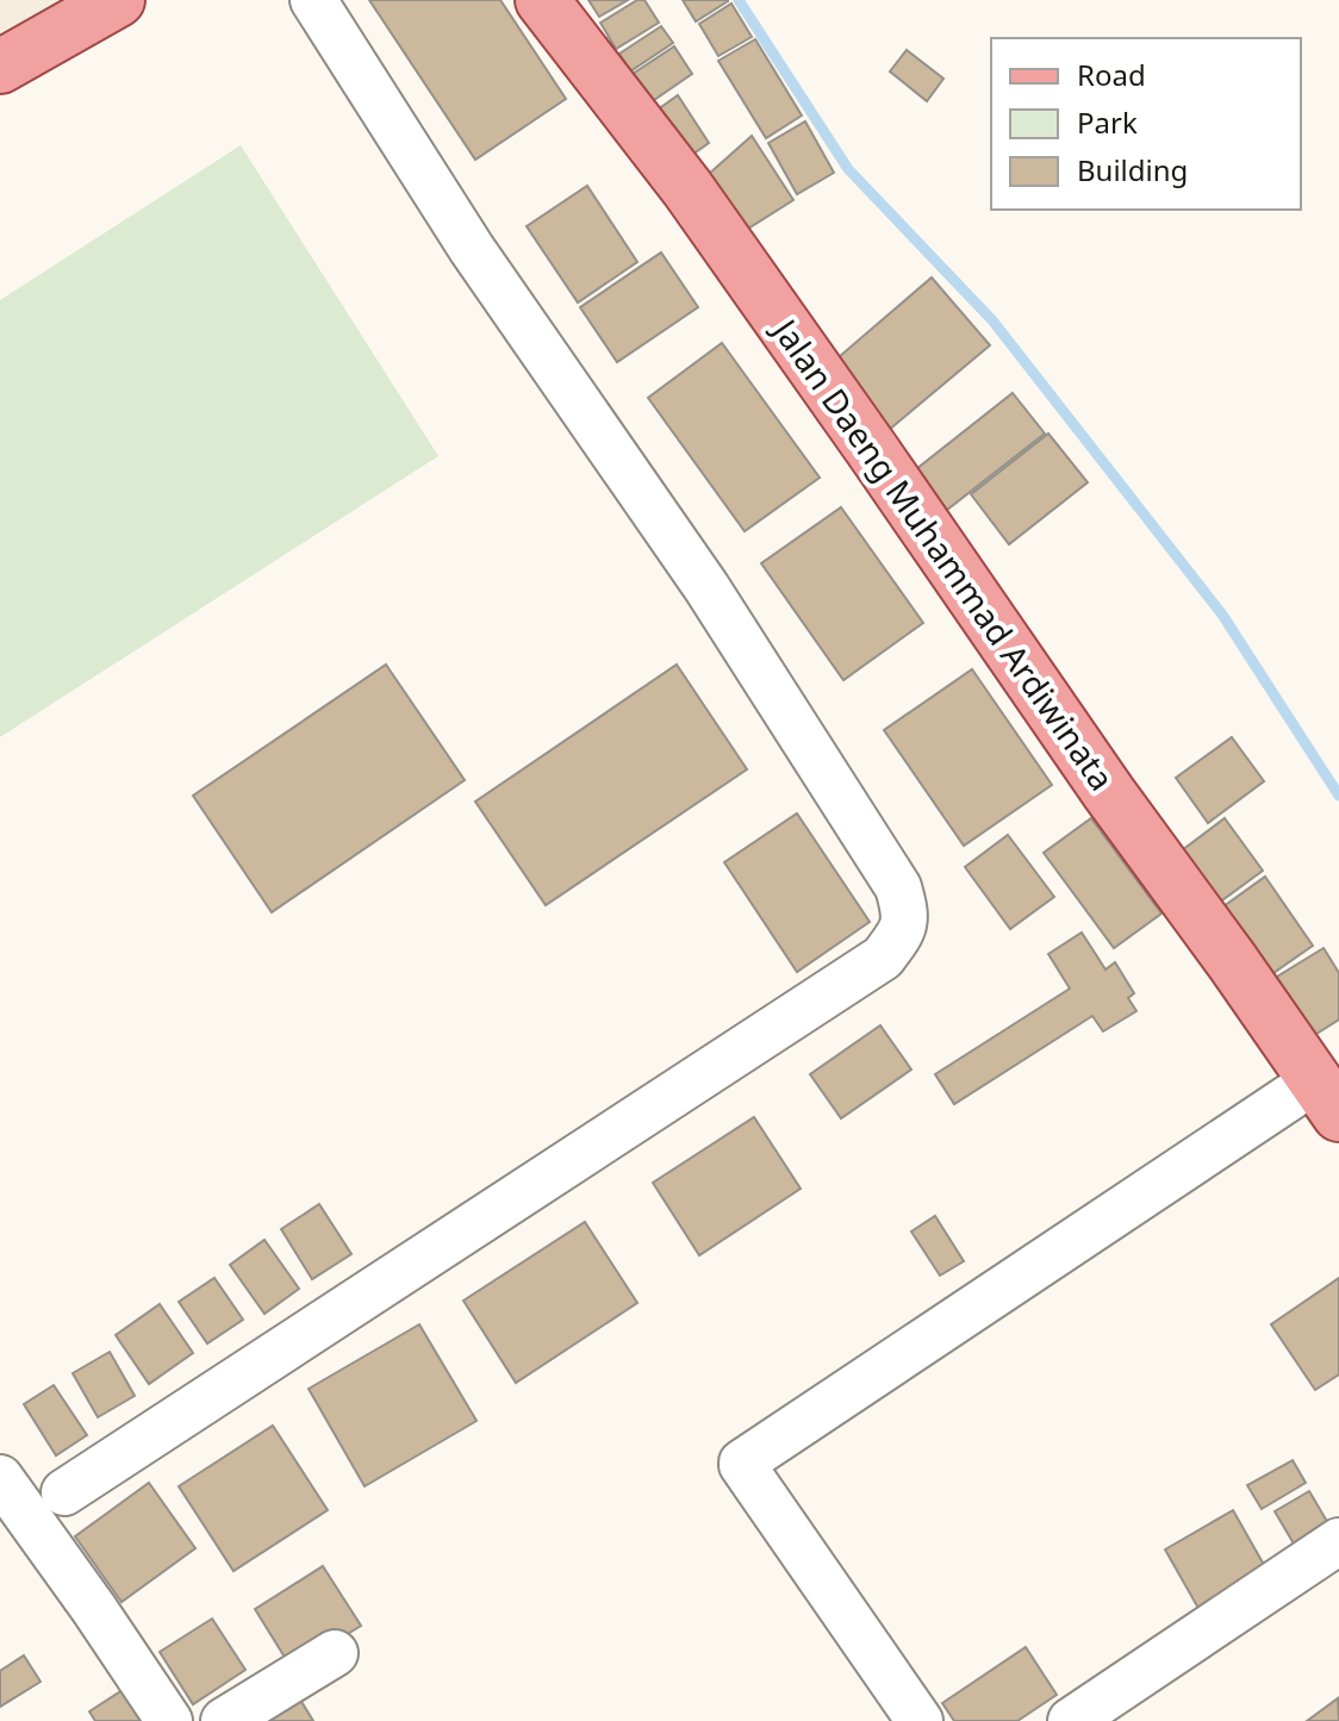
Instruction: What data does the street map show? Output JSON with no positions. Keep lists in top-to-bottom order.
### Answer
{
  "streets": {
    "main road": ["Jalan Daeng Muhammad Ardiwinata"]
  },
  "legend": ["Road", "Park", "Building"]
}
